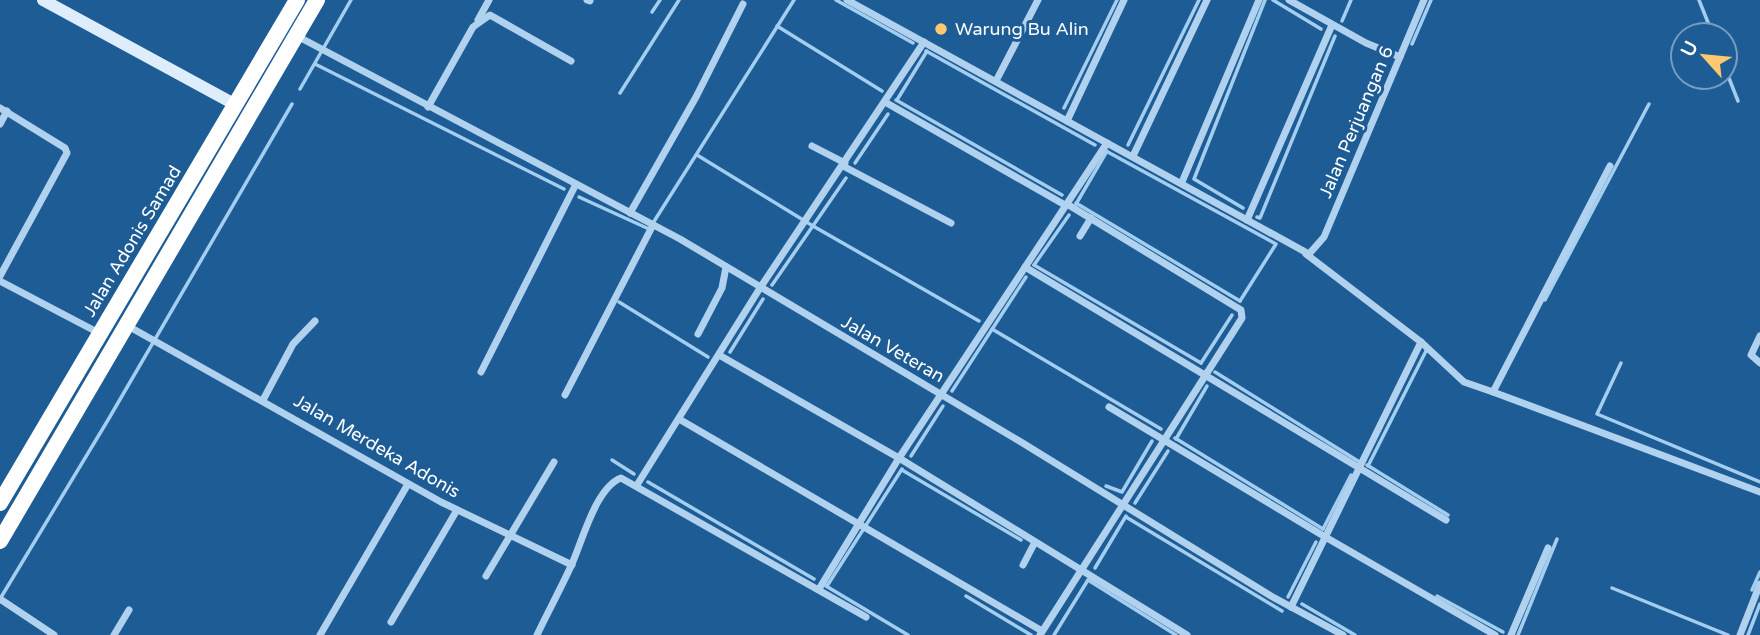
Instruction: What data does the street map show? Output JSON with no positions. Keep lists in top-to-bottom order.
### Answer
{
  "streets": {
    "highway": ["Jalan Adonis Samad"],
    "street": ["Jalan Perjuangan 6", "Jalan Veteran", "Jalan Merdeka Adonis"]
  },
  "places": ["Warung Bu Alin"],
  "north": "top left"
}
